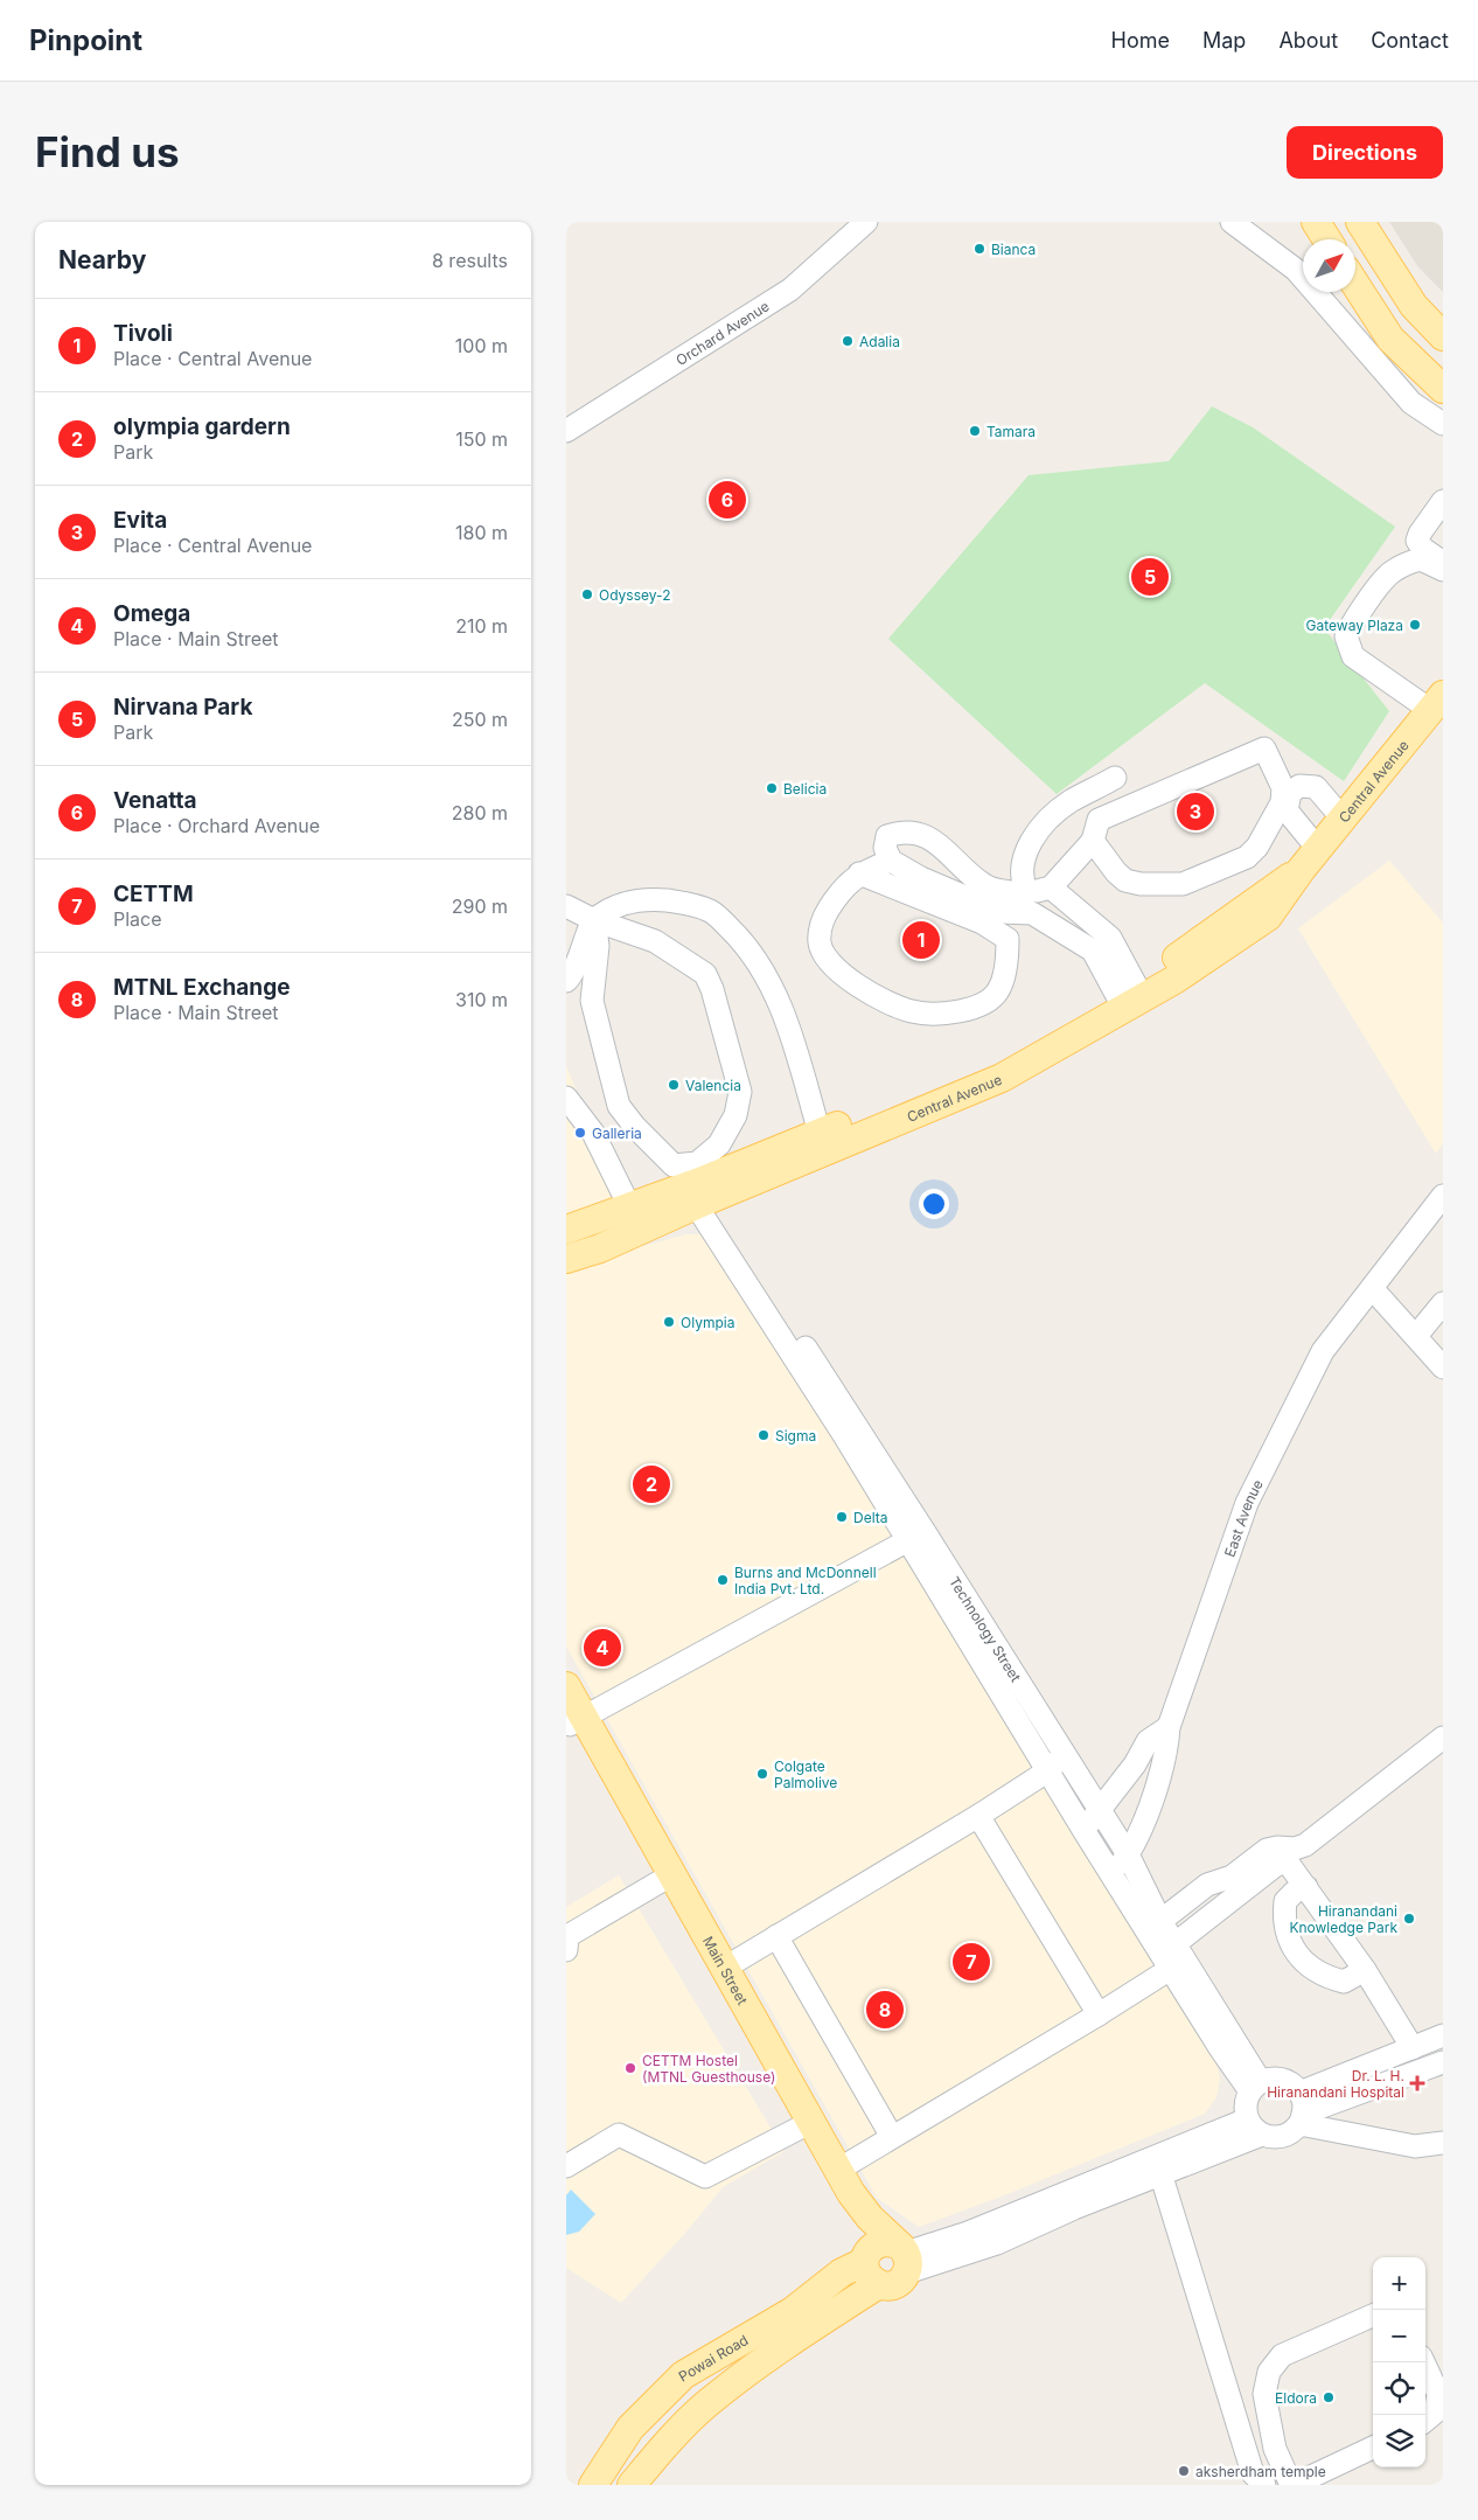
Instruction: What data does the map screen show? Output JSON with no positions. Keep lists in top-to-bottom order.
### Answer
{
  "streets": {
    "main road": ["Central Avenue", "Main Street", "Powai Road"],
    "street": ["Orchard Avenue", "East Avenue", "Technology Street"]
  },
  "crossings": [
    ["Central Avenue", "Technology Street"],
    ["East Avenue", "Technology Street"],
    ["Main Street", "Powai Road"]
  ],
  "places": {
    "other": [
      "Bianca",
      "Adalia",
      "Tamara",
      "Odyssey-2",
      "Gateway Plaza",
      "Belicia",
      "Valencia",
      "Galleria",
      "Olympia",
      "Sigma",
      "Delta",
      "Burns and McDonnell India Pvt. Ltd.",
      "Colgate Palmolive",
      "Hiranandani Knowledge Park",
      "CETTM Hostel (MTNL Guesthouse)",
      "Eldora",
      "aksherdham temple"
    ],
    "health": ["Dr. L. H. Hiranandani Hospital"]
  },
  "north": "top right",
  "page": {
    "header": "Pinpoint",
    "nav": [
      "Home",
      "Map",
      "About",
      "Contact"
    ],
    "buttons": "Directions",
    "title": "Find us",
    "heading": ["Nearby", "8 results"],
    "list": [
      {
        "mark": "1",
        "name": "Tivoli",
        "note": "Place · Central Avenue",
        "value": "100 m"
      },
      {
        "mark": "2",
        "name": "olympia gardern",
        "note": "Park",
        "value": "150 m"
      },
      {
        "mark": "3",
        "name": "Evita",
        "note": "Place · Central Avenue",
        "value": "180 m"
      },
      {
        "mark": "4",
        "name": "Omega",
        "note": "Place · Main Street",
        "value": "210 m"
      },
      {
        "mark": "5",
        "name": "Nirvana Park",
        "note": "Park",
        "value": "250 m"
      },
      {
        "mark": "6",
        "name": "Venatta",
        "note": "Place · Orchard Avenue",
        "value": "280 m"
      },
      {
        "mark": "7",
        "name": "CETTM",
        "note": "Place",
        "value": "290 m"
      },
      {
        "mark": "8",
        "name": "MTNL Exchange",
        "note": "Place · Main Street",
        "value": "310 m"
      }
    ],
    "pins": [
      "6",
      "5",
      "3",
      "1",
      "2",
      "4",
      "7",
      "8"
    ],
    "map_buttons": ["+", "−"]
  }
}
